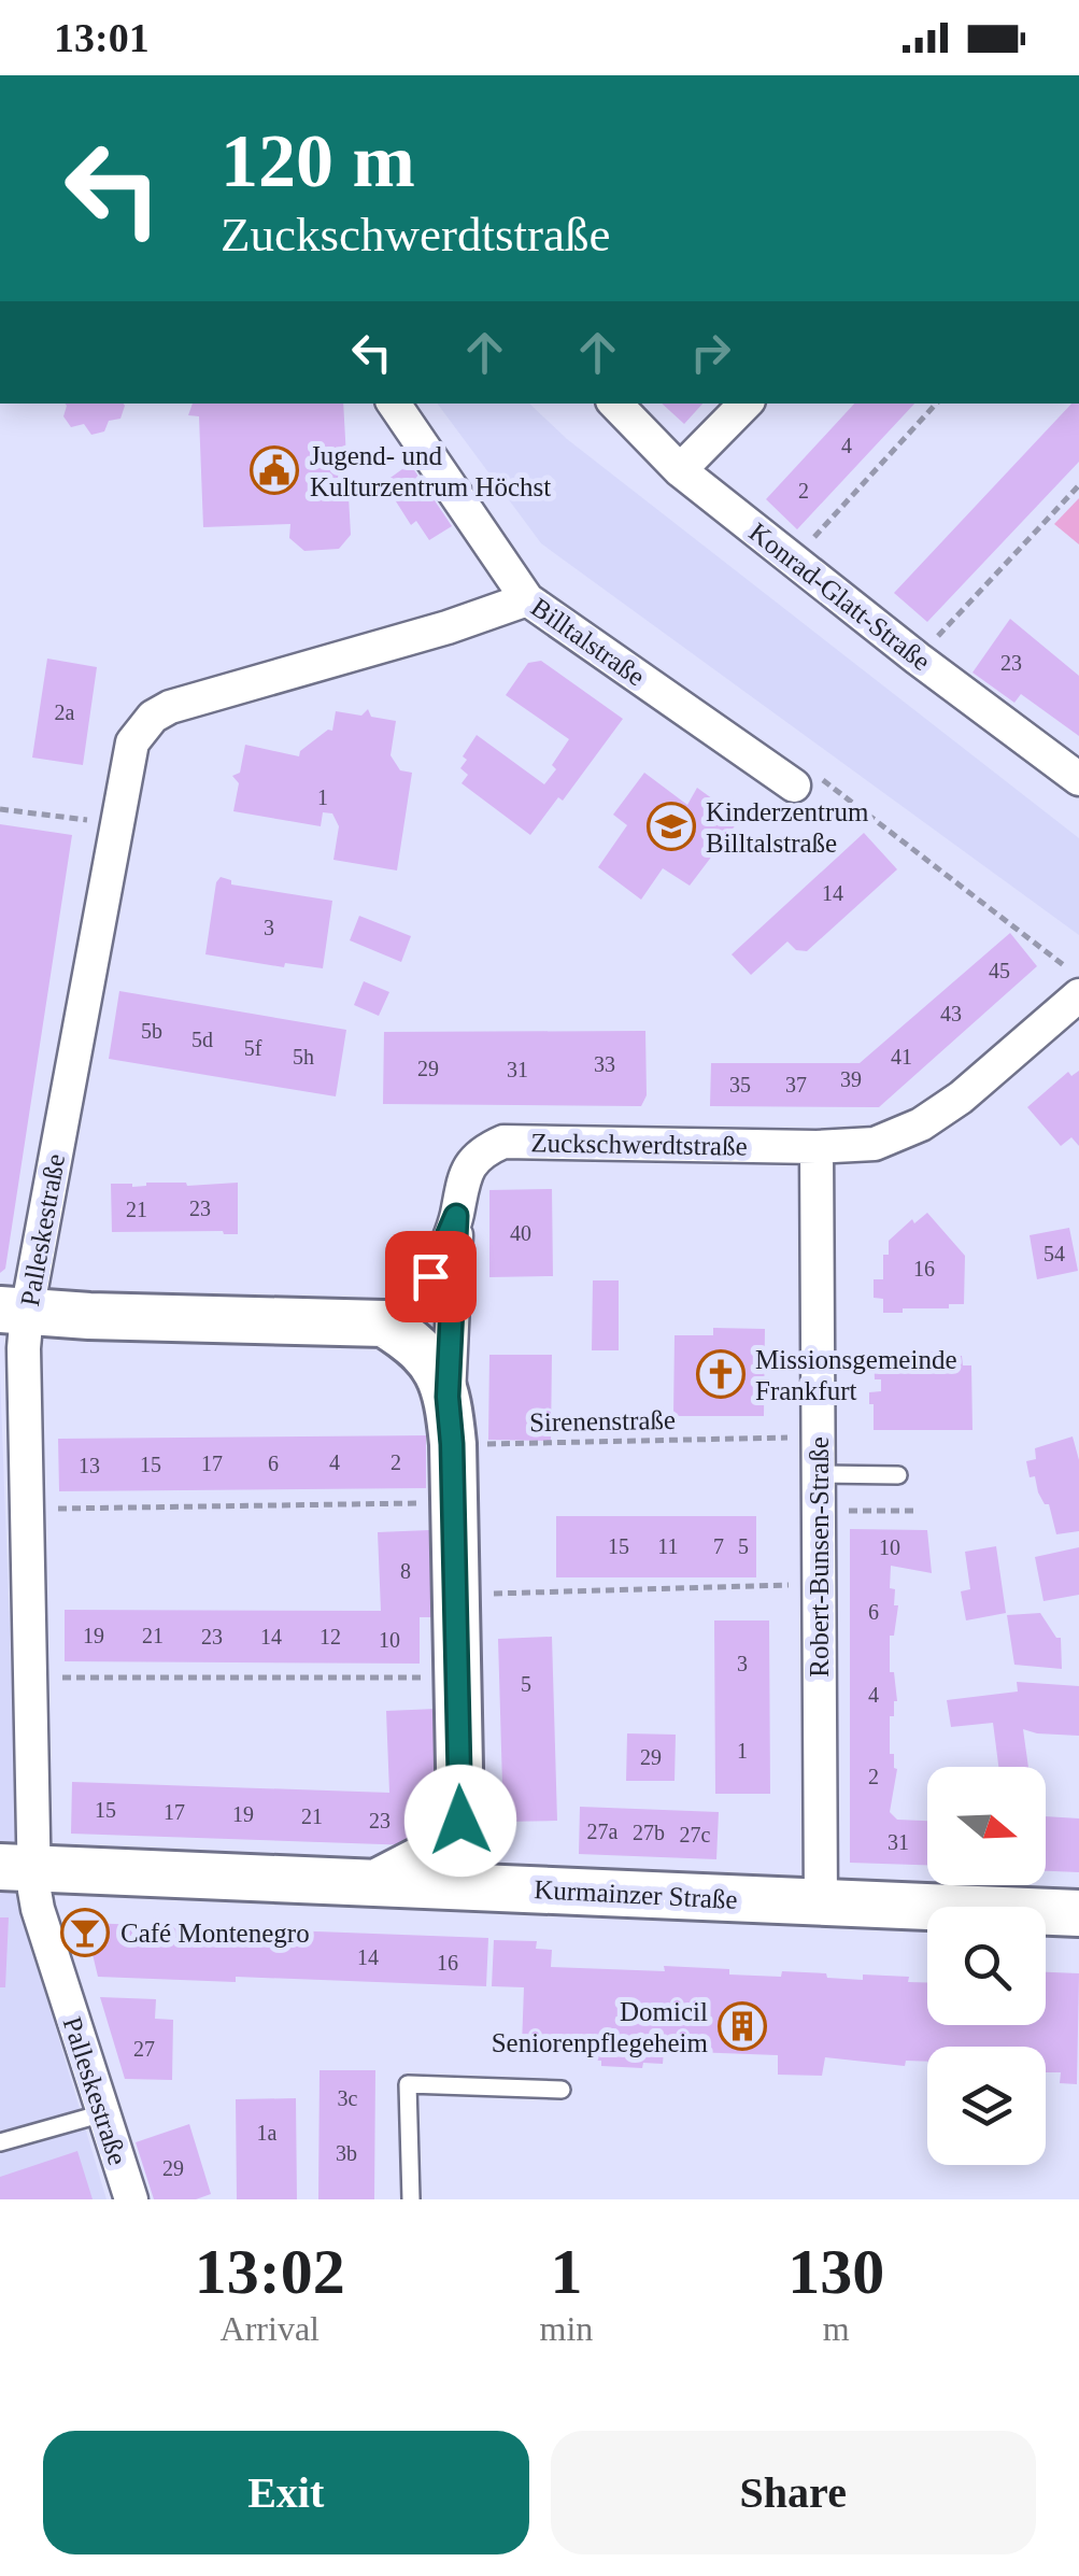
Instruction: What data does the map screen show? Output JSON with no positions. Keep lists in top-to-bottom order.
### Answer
{
  "streets": {
    "main road": ["Kurmainzer Straße"],
    "street": [
      "Konrad-Glatt-Straße",
      "Billtalstraße",
      "Zuckschwerdtstraße",
      "Palleskestraße",
      "Robert-Bunsen-Straße"
    ],
    "path": ["Sirenenstraße"]
  },
  "crossings": [
    ["Billtalstraße", "Palleskestraße"],
    ["Zuckschwerdtstraße", "Robert-Bunsen-Straße"],
    ["Palleskestraße", "Kurmainzer Straße"],
    ["Sirenenstraße", "Robert-Bunsen-Straße"],
    ["Robert-Bunsen-Straße", "Kurmainzer Straße"]
  ],
  "places": {
    "public building": ["Jugend- und Kulturzentrum Höchst"],
    "school or university": ["Kinderzentrum Billtalstraße"],
    "church": ["Missionsgemeinde Frankfurt"],
    "bar": ["Café Montenegro"],
    "building": ["Domicil Seniorenpflegeheim"]
  },
  "house_numbers": [
    "4",
    "2",
    "23",
    "2a",
    "1",
    "14",
    "3",
    "45",
    "43",
    "5b",
    "5d",
    "5f",
    "5h",
    "41",
    "33",
    "29",
    "31",
    "39",
    "35",
    "37",
    "23",
    "21",
    "40",
    "54",
    "16",
    "4",
    "2",
    "17",
    "6",
    "15",
    "13",
    "15",
    "11",
    "7",
    "5",
    "10",
    "8",
    "6",
    "19",
    "21",
    "23",
    "14",
    "12",
    "10",
    "3",
    "5",
    "4",
    "1",
    "29",
    "2",
    "15",
    "17",
    "19",
    "21",
    "23",
    "27a",
    "27b",
    "27c",
    "31",
    "14",
    "16",
    "27",
    "3c",
    "1a",
    "3b",
    "29"
  ],
  "north": "right",
  "page": {
    "status": "13:01",
    "turn": ["120 m", "Zuckschwerdtstraße"],
    "eta": [
      "13:02",
      "Arrival",
      "1",
      "min",
      "130",
      "m"
    ],
    "buttons": ["Exit", "Share"]
  }
}
